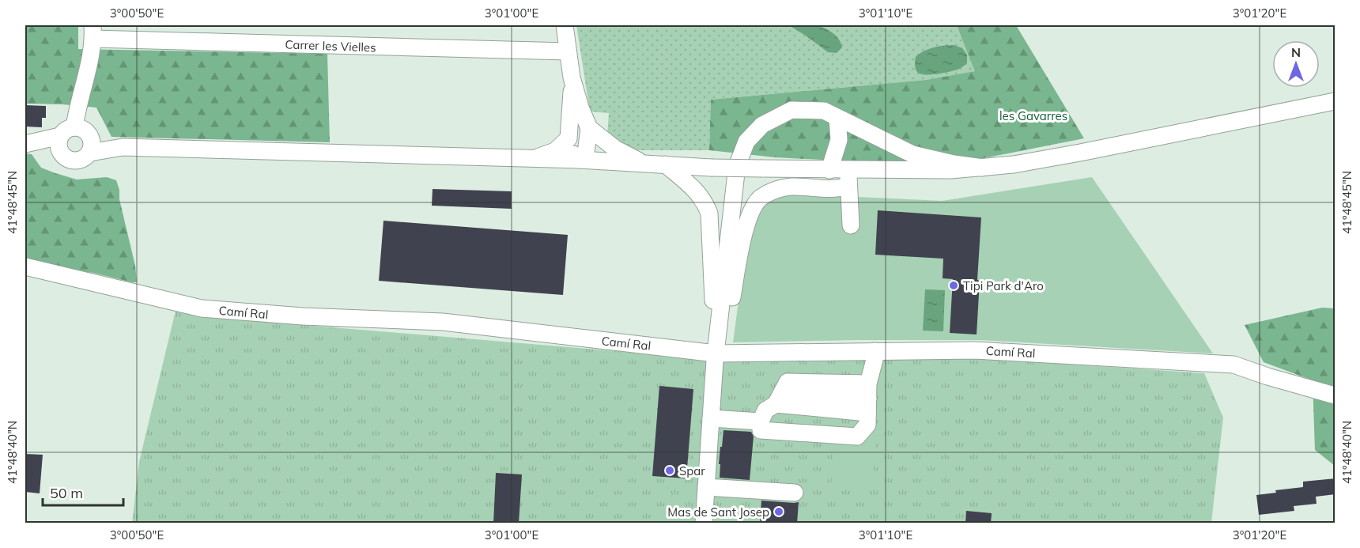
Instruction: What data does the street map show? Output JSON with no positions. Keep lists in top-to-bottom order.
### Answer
{
  "streets": {
    "street": ["Carrer les Vielles", "Camí Ral"]
  },
  "parks": ["les Gavarres"],
  "places": ["Tipi Park d'Aro", "Spar", "Mas de Sant Josep"],
  "scale_bar": "50 m",
  "north": "top",
  "coordinates": [
    "3°00'50\"E",
    "3°01'00\"E",
    "3°01'10\"E",
    "3°01'20\"E",
    "41°48'45\"N",
    "41°48'40\"N"
  ]
}
